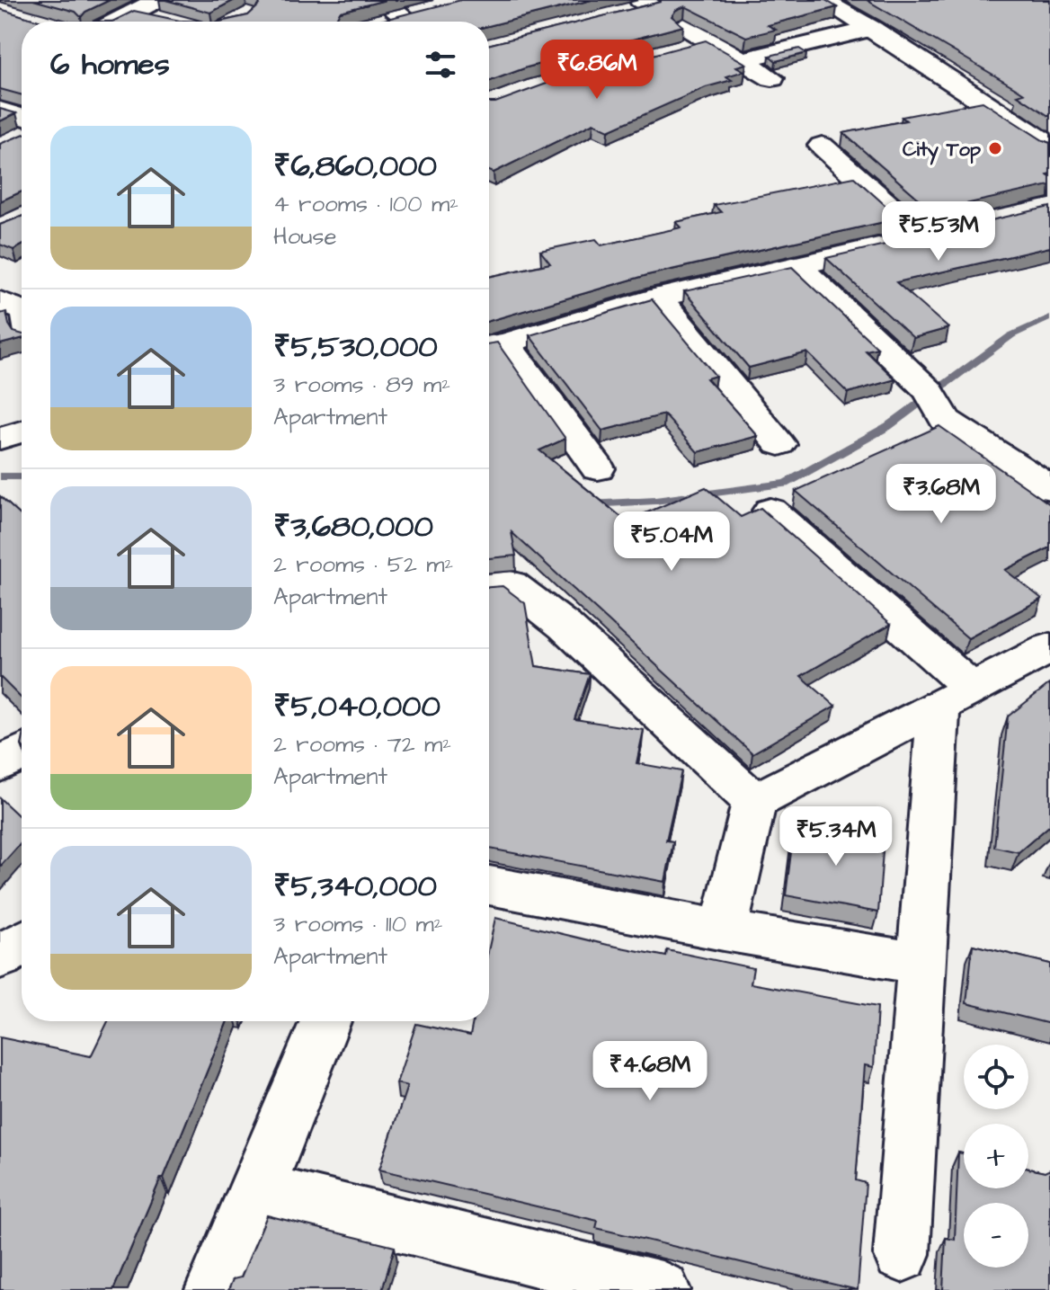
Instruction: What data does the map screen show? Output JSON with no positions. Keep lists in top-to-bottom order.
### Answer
{
  "places": ["City Top"],
  "page": {
    "heading": "6 homes",
    "price": [
      "₹6.86M",
      "₹5.53M",
      "₹3.68M",
      "₹5.04M",
      "₹5.34M",
      "₹4.68M"
    ],
    "list": [
      {
        "name": "₹6,860,000",
        "note": "4 rooms · 100 m² · House"
      },
      {
        "name": "₹5,530,000",
        "note": "3 rooms · 89 m² · Apartment"
      },
      {
        "name": "₹3,680,000",
        "note": "2 rooms · 52 m² · Apartment"
      },
      {
        "name": "₹5,040,000",
        "note": "2 rooms · 72 m² · Apartment"
      },
      {
        "name": "₹5,340,000",
        "note": "3 rooms · 110 m² · Apartment"
      }
    ],
    "map_buttons": ["+", "−"]
  }
}
